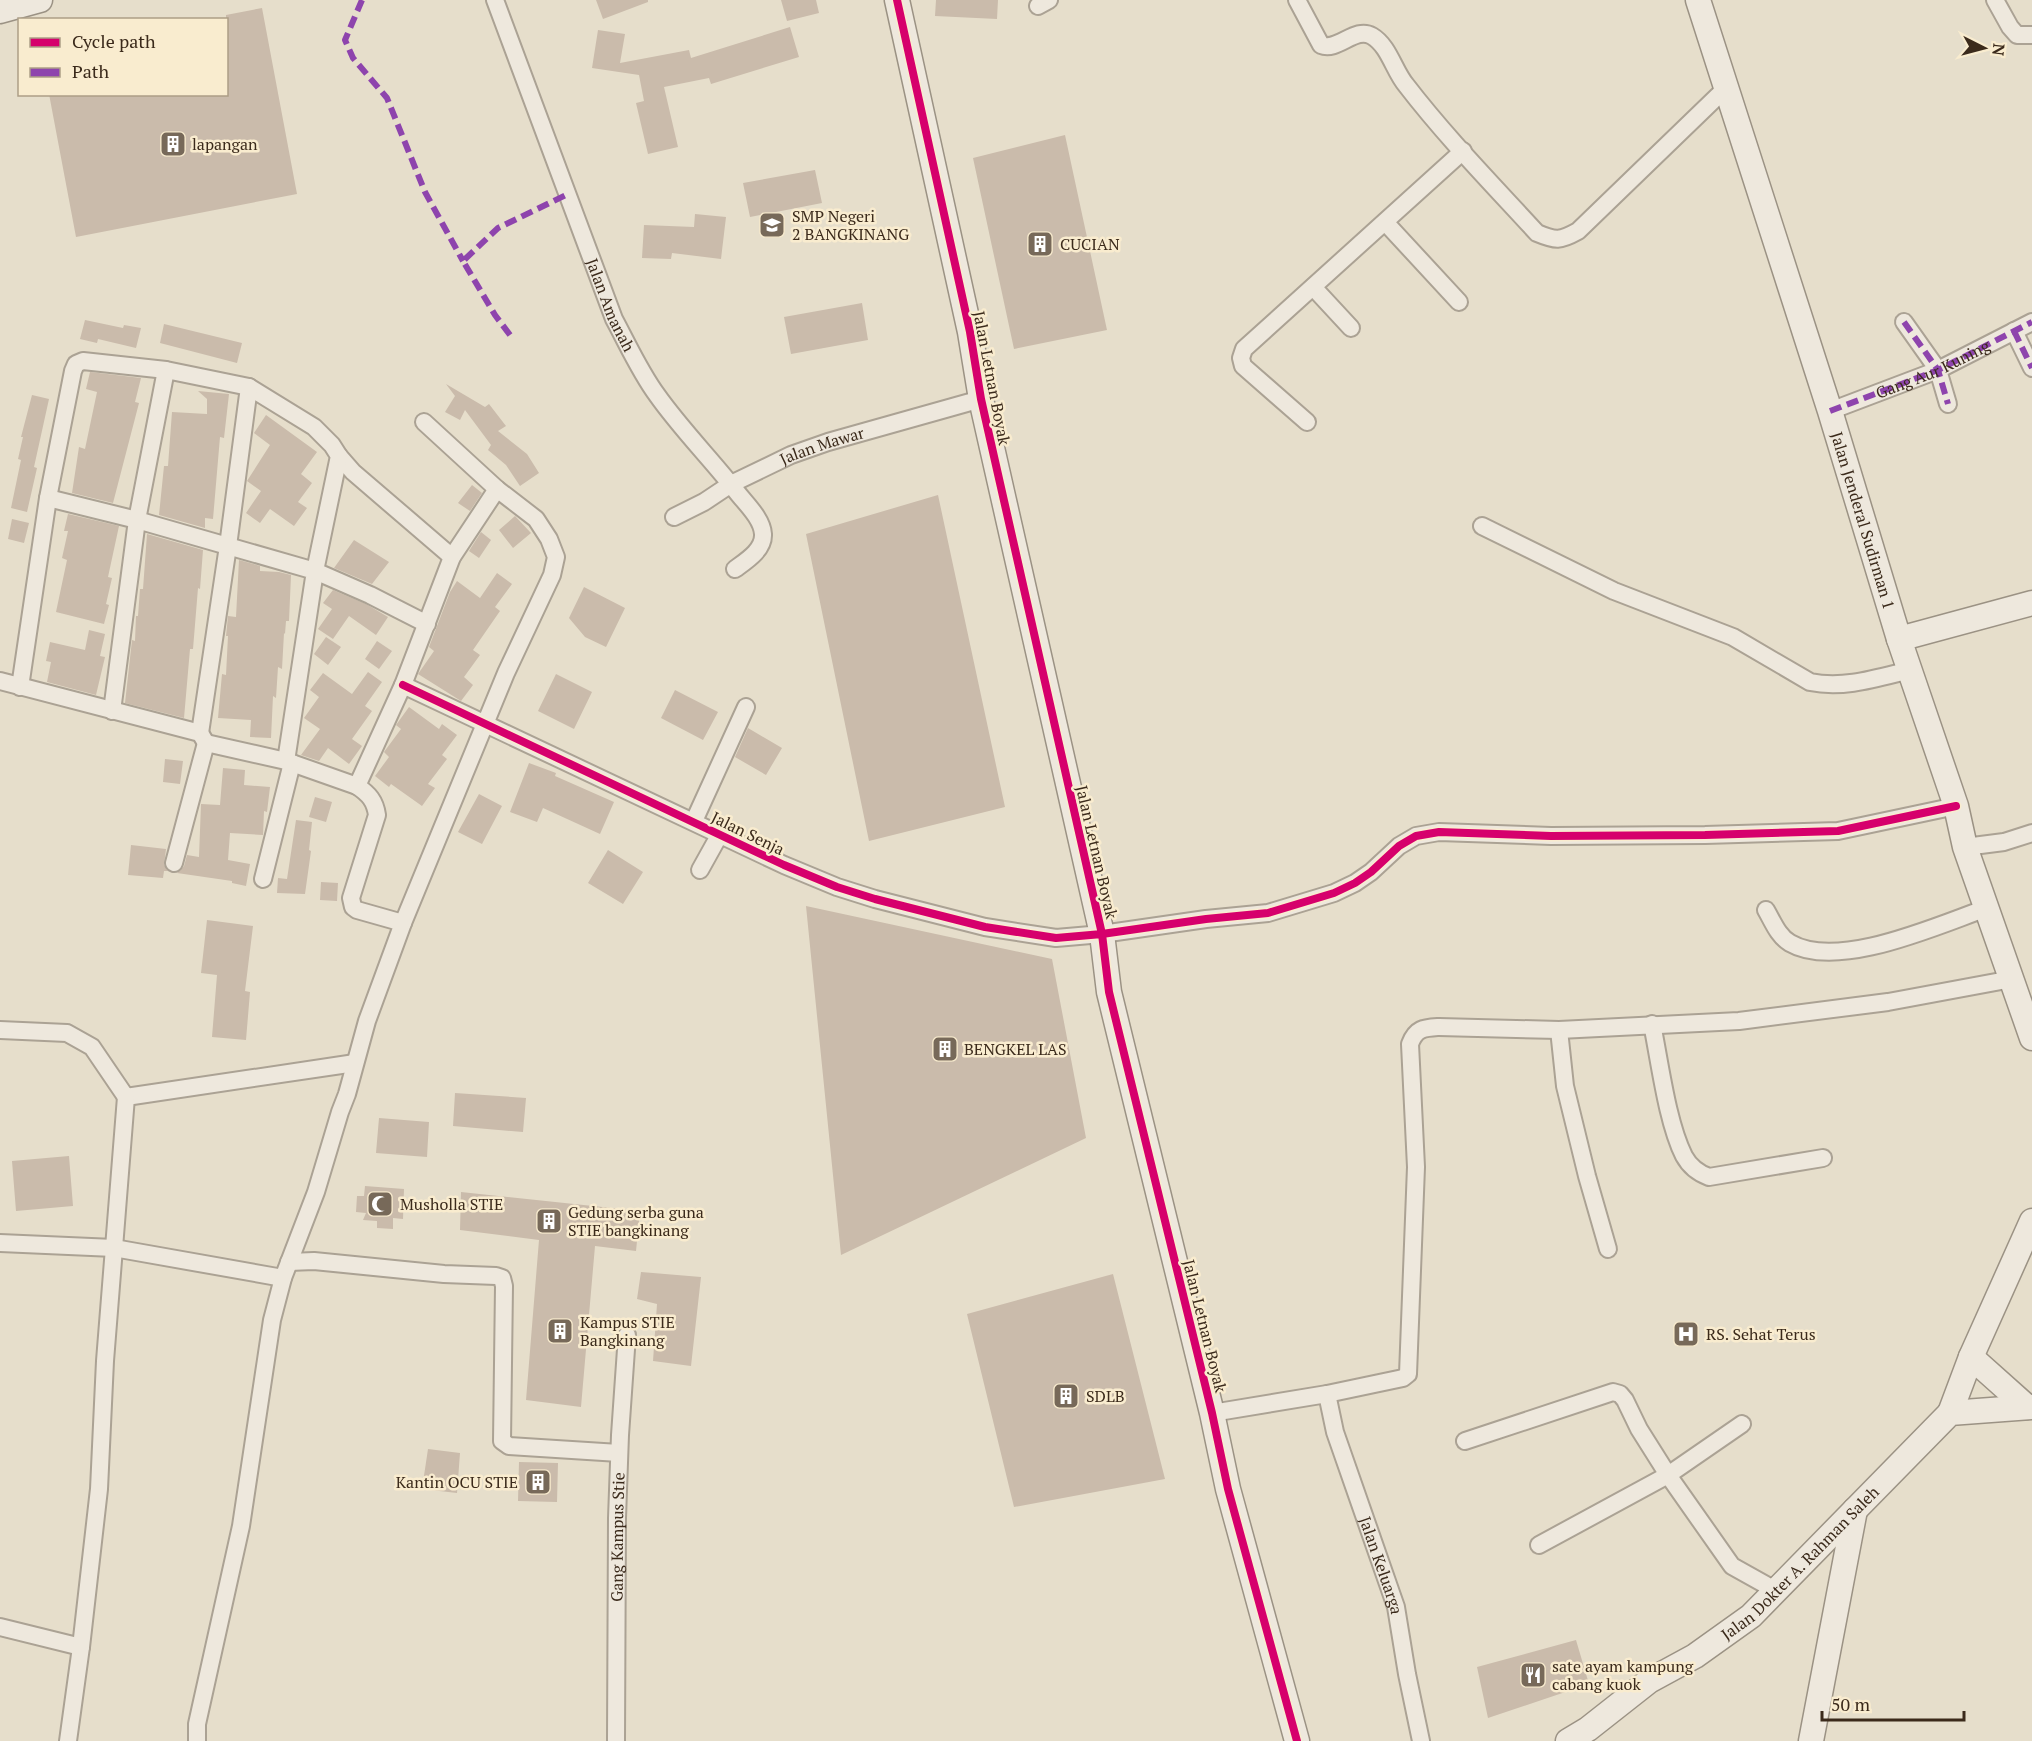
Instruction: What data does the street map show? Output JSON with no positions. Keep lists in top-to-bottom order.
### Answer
{
  "streets": {
    "street": [
      "Jalan Amanah",
      "Gang Aur Kuning",
      "Jalan Letnan Boyak",
      "Jalan Mawar",
      "Jalan Jenderal Sudirman 1",
      "Jalan Senja",
      "Gang Kampus Stie",
      "Jalan Dokter A. Rahman Saleh",
      "Jalan Keluarga"
    ]
  },
  "crossings": [
    ["Jalan Amanah", "Jalan Mawar"],
    ["Gang Aur Kuning", "Jalan Jenderal Sudirman 1"],
    ["Jalan Letnan Boyak", "Jalan Mawar"],
    ["Jalan Letnan Boyak", "Jalan Senja"],
    ["Jalan Jenderal Sudirman 1", "Jalan Senja"]
  ],
  "places": {
    "building": [
      "lapangan",
      "CUCIAN",
      "BENGKEL LAS",
      "Gedung serba guna STIE bangkinang",
      "Kampus STIE Bangkinang",
      "SDLB",
      "Kantin OCU STIE"
    ],
    "school or university": ["SMP Negeri 2 BANGKINANG"],
    "mosque": ["Musholla STIE"],
    "hospital": ["RS. Sehat Terus"],
    "restaurant": ["sate ayam kampung cabang kuok"]
  },
  "legend": ["Cycle path", "Path"],
  "scale_bar": "50 m",
  "north": "right"
}
